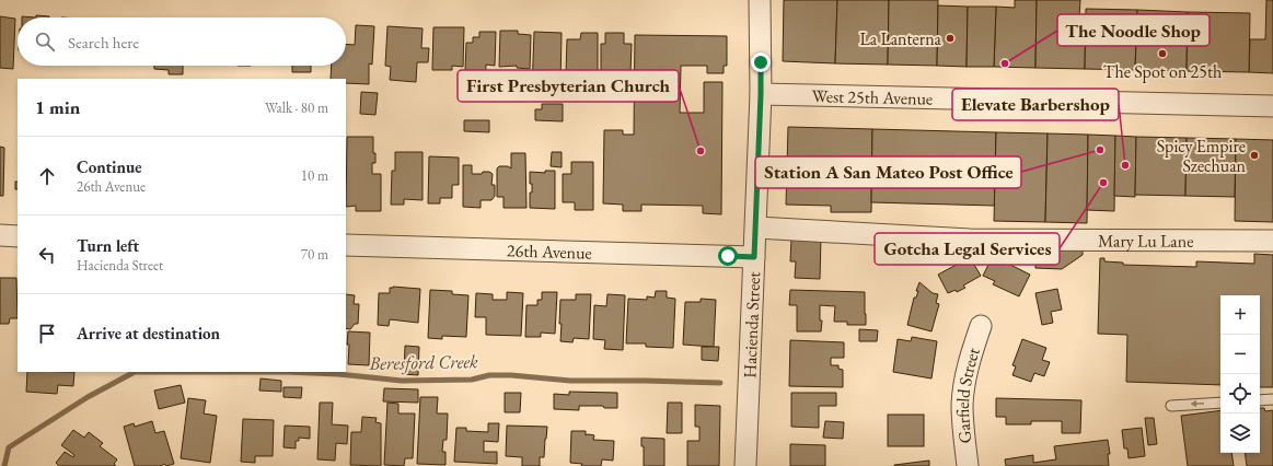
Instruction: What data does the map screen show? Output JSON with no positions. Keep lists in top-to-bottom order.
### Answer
{
  "streets": {
    "street": [
      "West 25th Avenue",
      "Mary Lu Lane",
      "26th Avenue",
      "Hacienda Street",
      "Garfield Street"
    ]
  },
  "crossings": [
    ["West 25th Avenue", "Hacienda Street"],
    ["Mary Lu Lane", "Hacienda Street"],
    ["26th Avenue", "Hacienda Street"]
  ],
  "water": ["Beresford Creek"],
  "places": [
    "La Lanterna",
    "The Spot on 25th",
    "The Noodle Shop",
    "Station A San Mateo Post Office",
    "First Presbyterian Church",
    "Spicy Empire Szechuan",
    "Elevate Barbershop",
    "Gotcha Legal Services"
  ],
  "page": {
    "search": "Search here",
    "heading": ["1 min", "Walk · 80 m"],
    "list": [
      ["Continue", "26th Avenue", "10 m"],
      ["Turn left", "Hacienda Street", "70 m"],
      "Arrive at destination"
    ],
    "map_buttons": ["+", "−"]
  }
}
